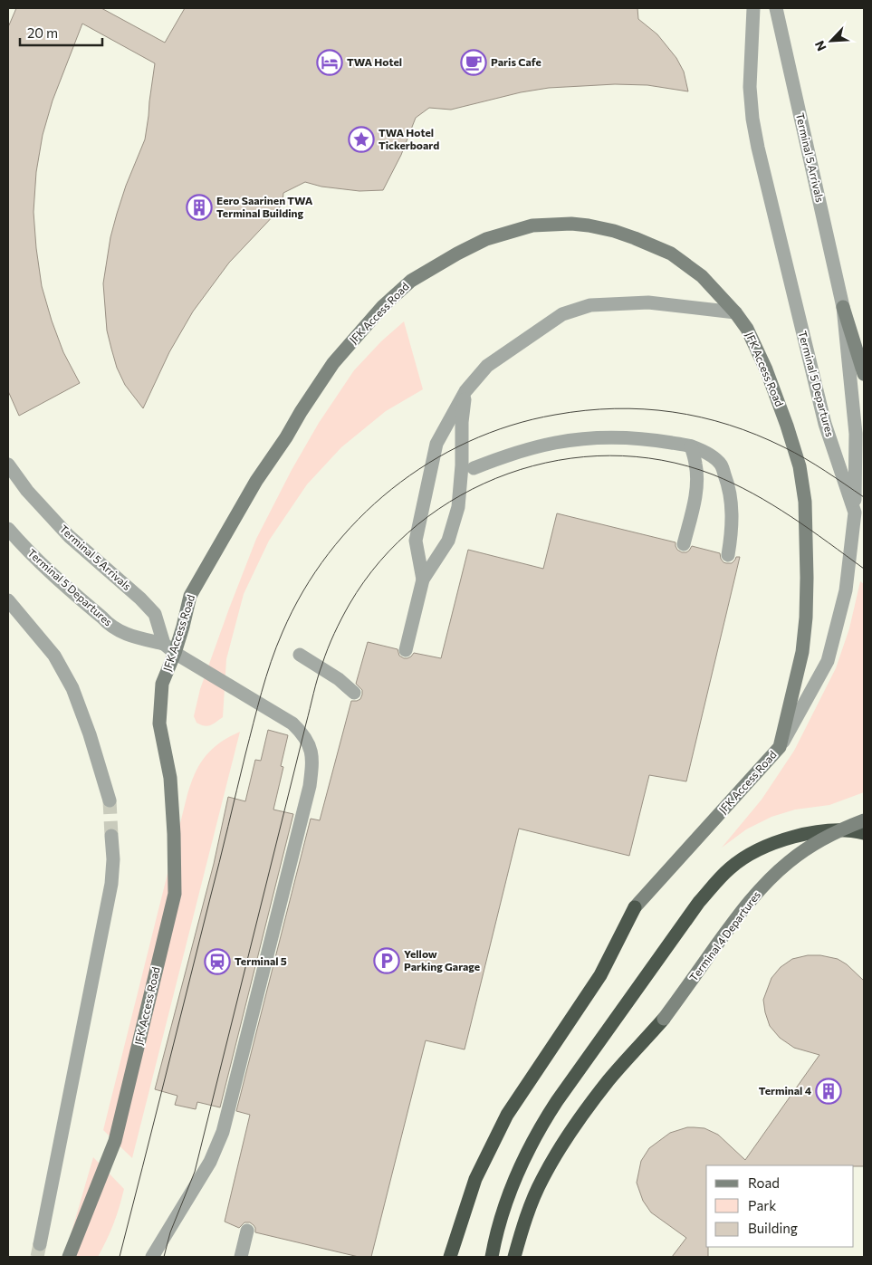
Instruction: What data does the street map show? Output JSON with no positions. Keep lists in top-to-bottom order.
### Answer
{
  "streets": {
    "street": [
      "Terminal 5 Arrivals",
      "JFK Access Road",
      "Terminal 5 Departures",
      "Terminal 4 Departures"
    ]
  },
  "crossings": [
    ["Terminal 5 Arrivals", "Terminal 5 Departures"],
    ["JFK Access Road", "Terminal 5 Departures"]
  ],
  "places": {
    "hotel": ["TWA Hotel"],
    "cafe": ["Paris Cafe"],
    "place": ["TWA Hotel Tickerboard"],
    "building": ["Eero Saarinen TWA Terminal Building", "Terminal 4"],
    "parking": ["Yellow Parking Garage"],
    "station": ["Terminal 5"]
  },
  "legend": ["Road", "Park", "Building"],
  "scale_bar": "20 m",
  "north": "bottom left"
}
